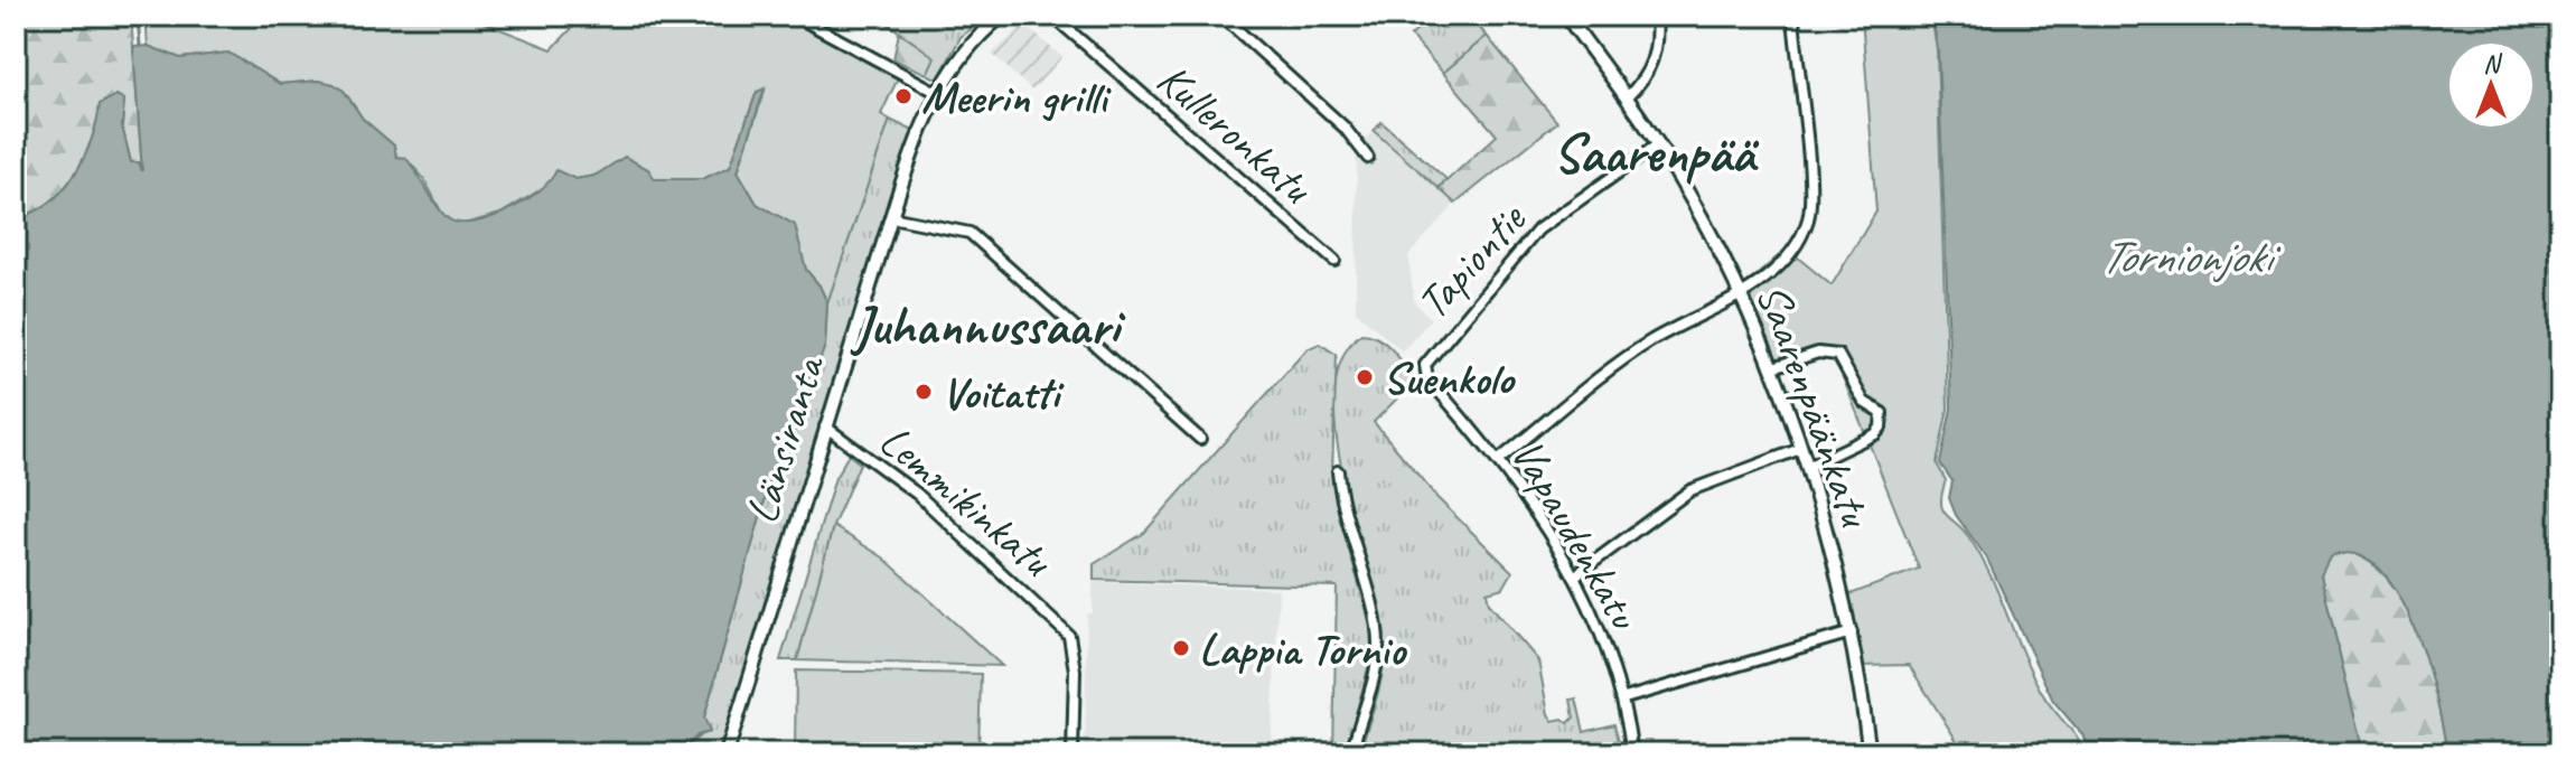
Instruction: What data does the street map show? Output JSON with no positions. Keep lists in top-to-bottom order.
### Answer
{
  "streets": {
    "street": [
      "Kulleronkatu",
      "Tapiontie",
      "Saarenpäänkatu",
      "Länsiranta",
      "Lemmikinkatu",
      "Vapaudenkatu"
    ]
  },
  "crossings": [
    ["Tapiontie", "Saarenpäänkatu"],
    ["Tapiontie", "Vapaudenkatu"],
    ["Länsiranta", "Lemmikinkatu"]
  ],
  "districts": ["Saarenpää", "Juhannussaari"],
  "water": ["Tornionjoki"],
  "places": [
    "Meerin grilli",
    "Suenkolo",
    "Voitatti",
    "Lappia Tornio"
  ],
  "north": "top"
}
